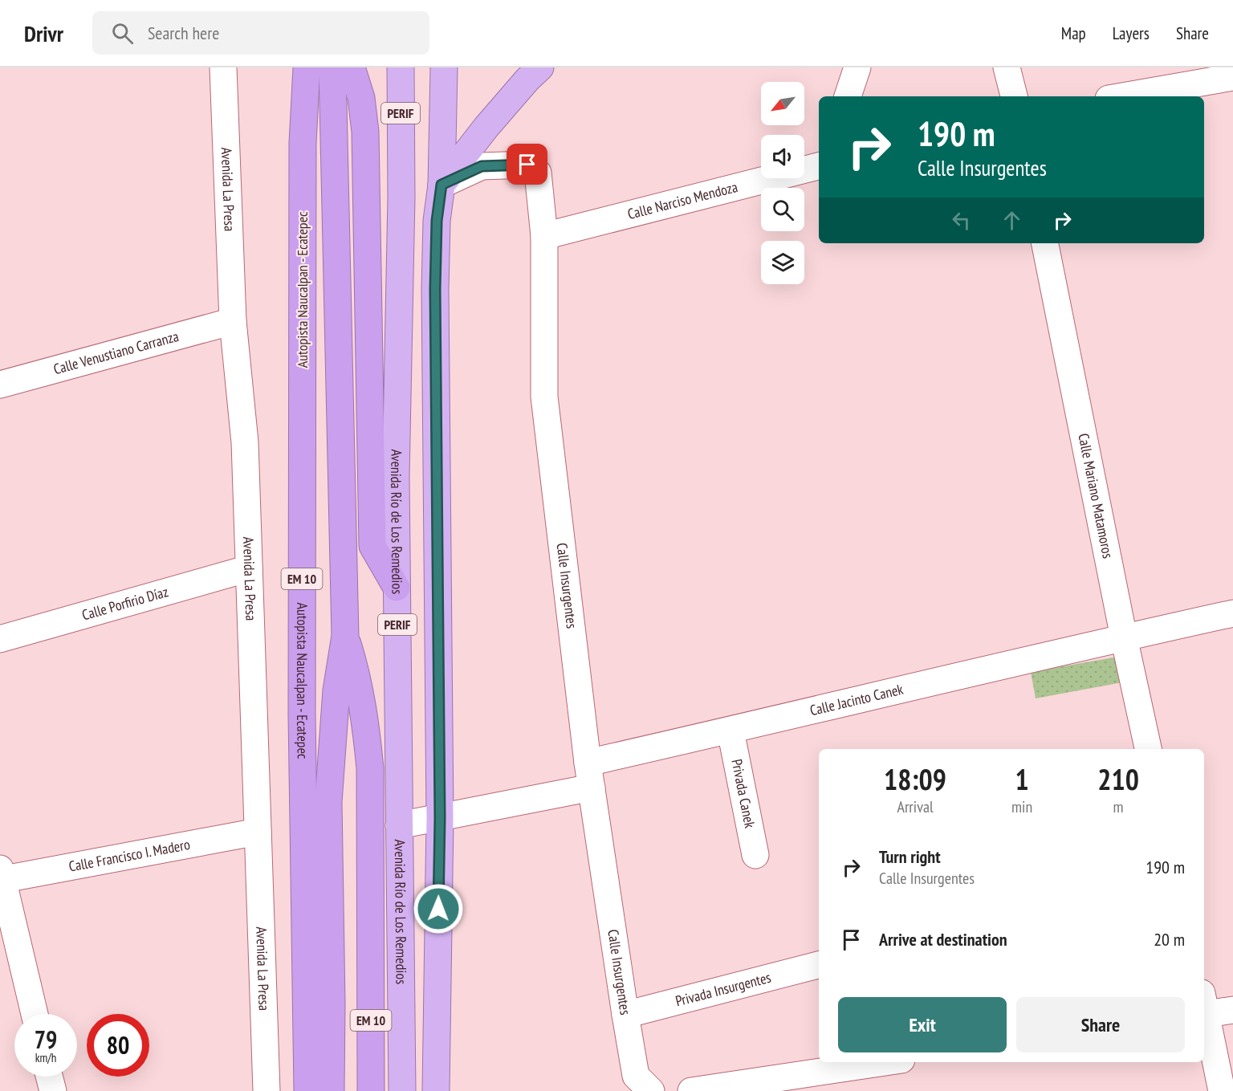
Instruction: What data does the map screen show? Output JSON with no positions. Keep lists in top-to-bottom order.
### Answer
{
  "streets": {
    "highway": [
      "PERIF",
      "Autopista Naucalpan - Ecatepec",
      "Avenida Río de Los Remedios",
      "EM 10"
    ],
    "street": [
      "Avenida La Presa",
      "Calle Narciso Mendoza",
      "Calle Venustiano Carranza",
      "Calle Mariano Matamoros",
      "Calle Insurgentes",
      "Calle Porfirio Díaz",
      "Calle Jacinto Canek",
      "Privada Canek",
      "Calle Francisco I. Madero",
      "Privada Insurgentes"
    ]
  },
  "crossings": [
    ["PERIF", "Calle Insurgentes"],
    ["PERIF", "Calle Jacinto Canek"],
    ["Avenida La Presa", "Calle Venustiano Carranza"],
    ["Avenida La Presa", "Calle Porfirio Díaz"],
    ["Avenida La Presa", "Calle Francisco I. Madero"],
    ["Calle Narciso Mendoza", "Calle Insurgentes"],
    ["Calle Mariano Matamoros", "Calle Jacinto Canek"],
    ["Avenida Río de Los Remedios", "Calle Jacinto Canek"],
    ["Calle Insurgentes", "Calle Jacinto Canek"],
    ["Calle Insurgentes", "Privada Insurgentes"],
    ["Calle Jacinto Canek", "Privada Canek"]
  ],
  "north": "bottom left",
  "page": {
    "header": "Drivr",
    "search": "Search here",
    "nav": ["Map", "Layers", "Share"],
    "turn": ["190 m", "Calle Insurgentes"],
    "eta": [
      "18:09",
      "Arrival",
      "1",
      "min",
      "210",
      "m"
    ],
    "list": [
      {
        "name": "Turn right",
        "note": "Calle Insurgentes",
        "value": "190 m"
      },
      {
        "name": "Arrive at destination",
        "value": "20 m"
      }
    ],
    "buttons": ["Exit", "Share"],
    "speed": "79 km/h",
    "limit": "80"
  }
}
